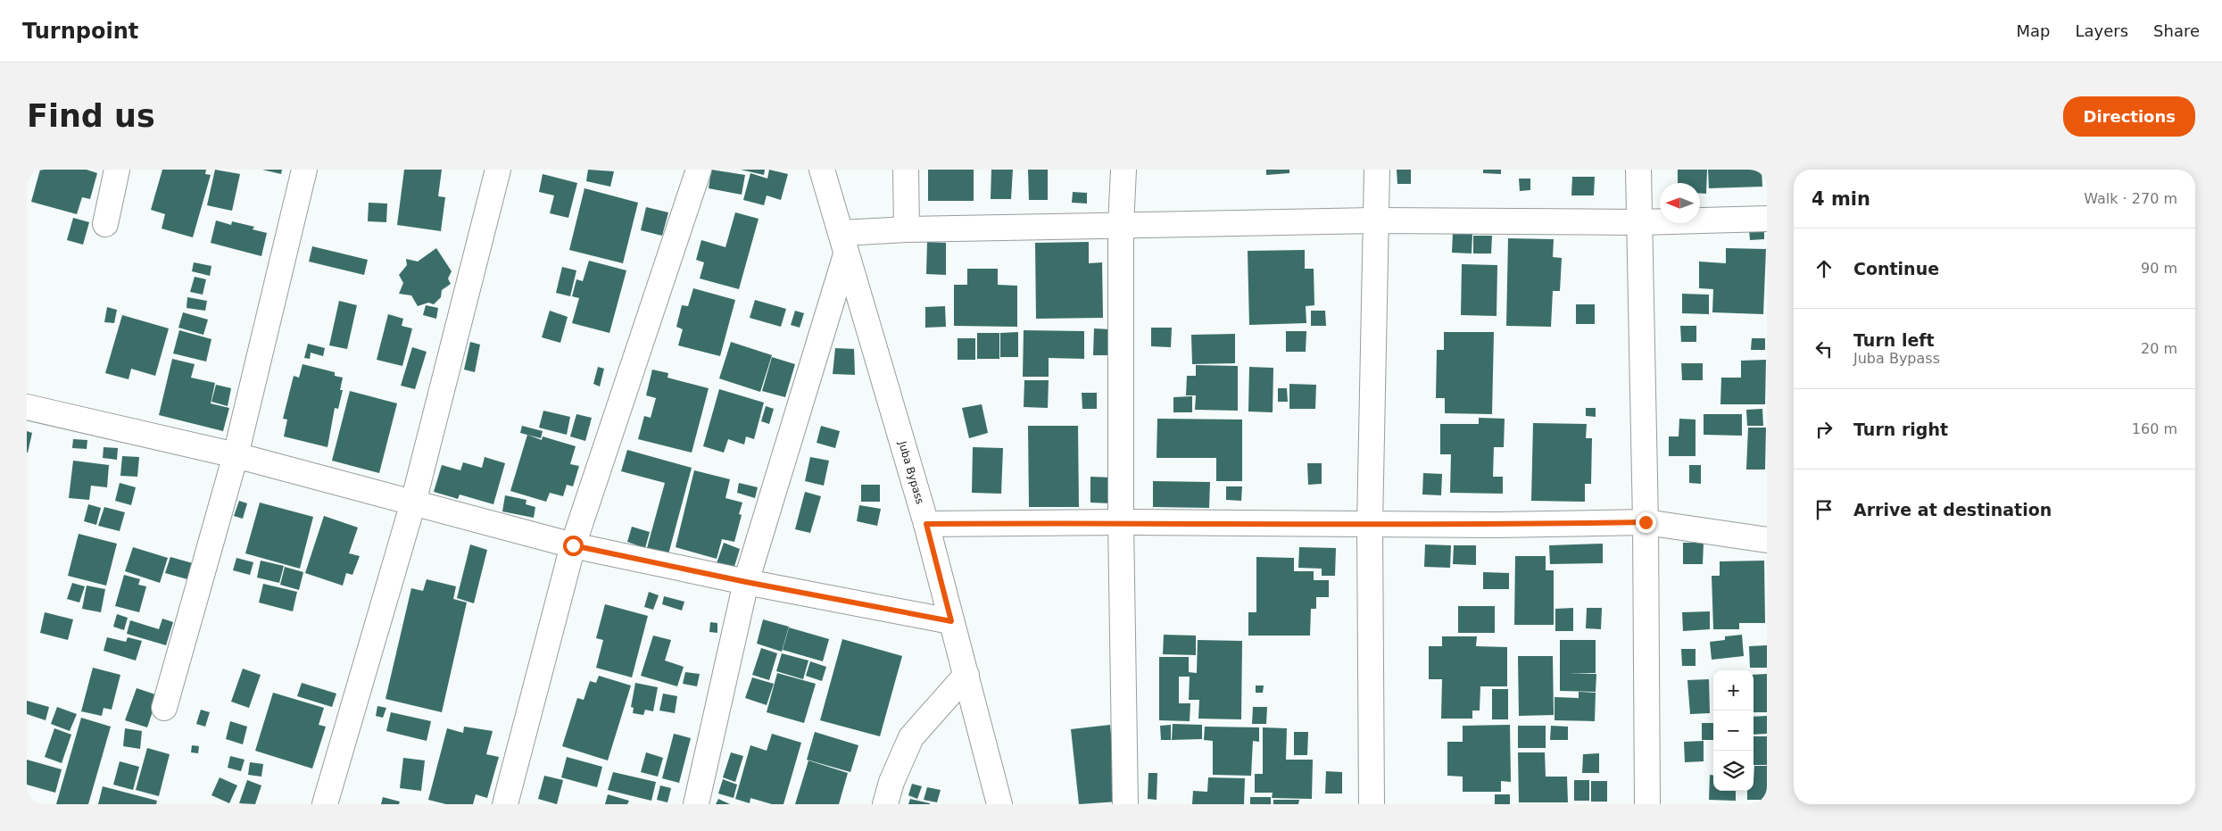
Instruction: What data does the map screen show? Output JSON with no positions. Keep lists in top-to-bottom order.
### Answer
{
  "streets": {
    "street": ["Juba Bypass"]
  },
  "north": "left",
  "page": {
    "header": "Turnpoint",
    "nav": ["Map", "Layers", "Share"],
    "buttons": "Directions",
    "title": "Find us",
    "heading": ["4 min", "Walk · 270 m"],
    "list": [
      ["Continue", "90 m"],
      ["Turn left", "Juba Bypass", "20 m"],
      ["Turn right", "160 m"],
      "Arrive at destination"
    ],
    "map_buttons": ["+", "−"]
  }
}
